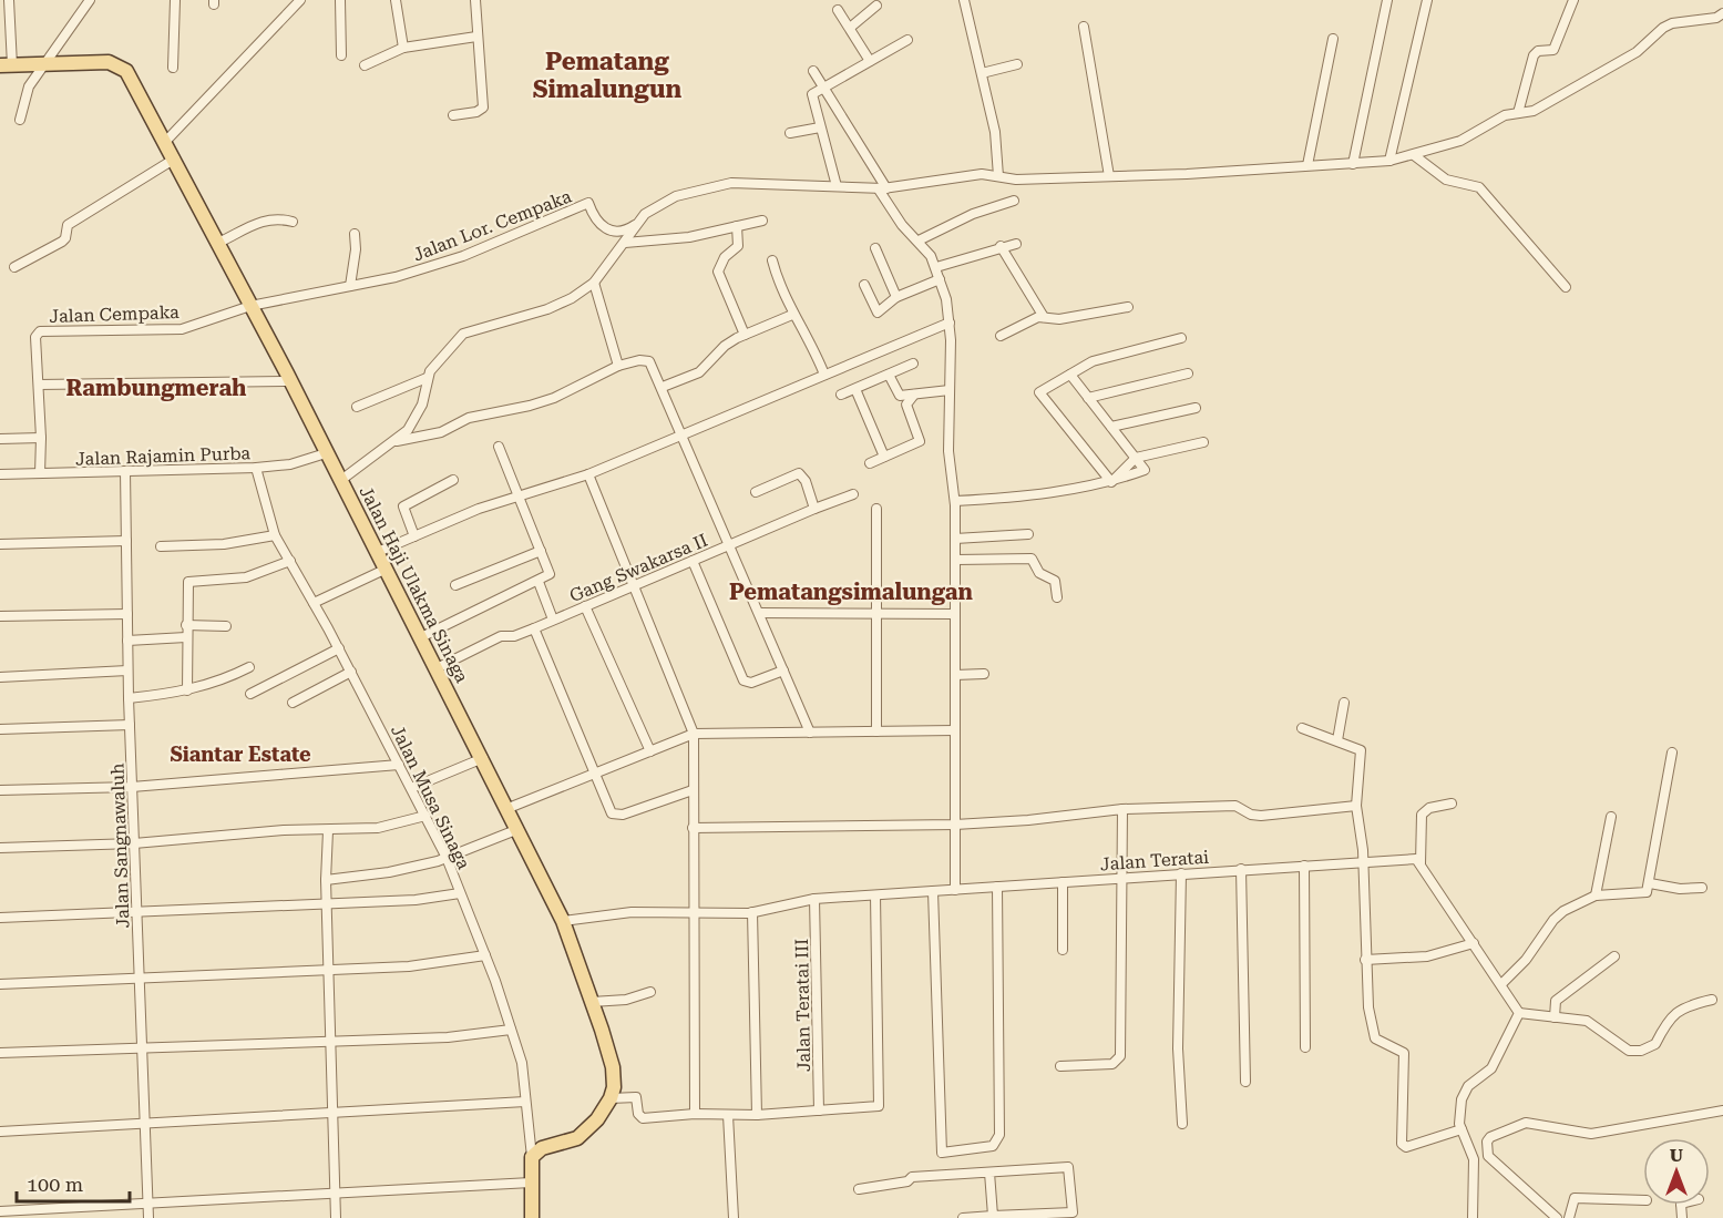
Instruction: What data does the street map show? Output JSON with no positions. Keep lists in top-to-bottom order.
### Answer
{
  "streets": {
    "main road": ["Jalan Haji Ulakma Sinaga"],
    "street": [
      "Jalan Lor. Cempaka",
      "Jalan Cempaka",
      "Jalan Rajamin Purba",
      "Gang Swakarsa II",
      "Jalan Musa Sinaga",
      "Jalan Sangnawaluh",
      "Jalan Teratai",
      "Jalan Teratai III"
    ]
  },
  "crossings": [
    ["Jalan Lor. Cempaka", "Jalan Cempaka"],
    ["Jalan Lor. Cempaka", "Jalan Haji Ulakma Sinaga"],
    ["Jalan Cempaka", "Jalan Rajamin Purba"],
    ["Jalan Cempaka", "Jalan Haji Ulakma Sinaga"],
    ["Jalan Rajamin Purba", "Jalan Haji Ulakma Sinaga"],
    ["Jalan Rajamin Purba", "Jalan Musa Sinaga"],
    ["Jalan Rajamin Purba", "Jalan Sangnawaluh"],
    ["Gang Swakarsa II", "Jalan Haji Ulakma Sinaga"],
    ["Jalan Haji Ulakma Sinaga", "Jalan Teratai"],
    ["Jalan Teratai", "Jalan Teratai III"]
  ],
  "districts": [
    "Pematang Simalungun",
    "Rambungmerah",
    "Pematangsimalungan",
    "Siantar Estate"
  ],
  "scale_bar": "100 m",
  "north": "top"
}
